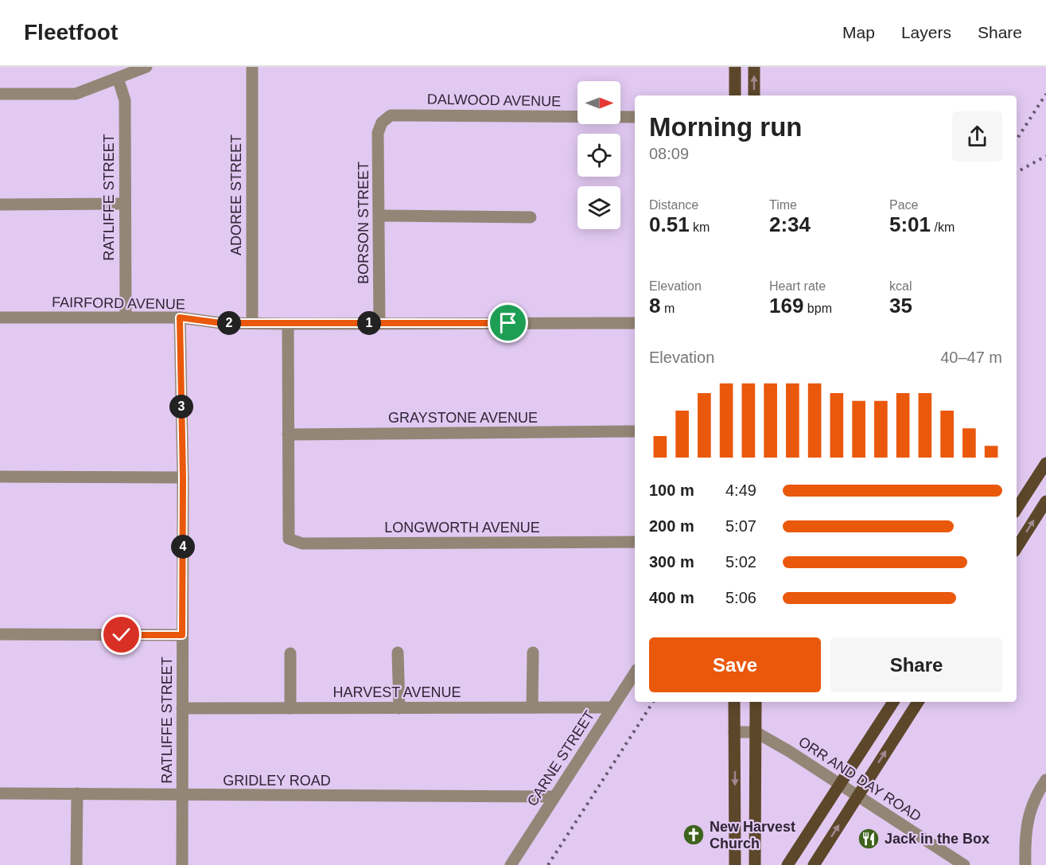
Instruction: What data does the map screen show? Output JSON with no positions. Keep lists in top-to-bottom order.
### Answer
{
  "streets": {
    "street": [
      "DALWOOD AVENUE",
      "ADOREE STREET",
      "RATLIFFE STREET",
      "BORSON STREET",
      "FAIRFORD AVENUE",
      "GRAYSTONE AVENUE",
      "LONGWORTH AVENUE",
      "HARVEST AVENUE",
      "CARNE STREET",
      "ORR AND DAY ROAD",
      "GRIDLEY ROAD"
    ]
  },
  "crossings": [
    ["DALWOOD AVENUE", "BORSON STREET"],
    ["ADOREE STREET", "FAIRFORD AVENUE"],
    ["RATLIFFE STREET", "FAIRFORD AVENUE"],
    ["RATLIFFE STREET", "HARVEST AVENUE"],
    ["RATLIFFE STREET", "GRIDLEY ROAD"],
    ["BORSON STREET", "FAIRFORD AVENUE"],
    ["GRAYSTONE AVENUE", "LONGWORTH AVENUE"],
    ["HARVEST AVENUE", "CARNE STREET"],
    ["CARNE STREET", "GRIDLEY ROAD"]
  ],
  "places": {
    "church": ["New Harvest Church"],
    "restaurant": ["Jack in the Box"]
  },
  "north": "right",
  "page": {
    "header": "Fleetfoot",
    "nav": ["Map", "Layers", "Share"],
    "heading": ["Morning run", "08:09"],
    "stats": [
      ["Distance", "0.51 km"],
      ["Time", "2:34"],
      ["Pace", "5:01 /km"],
      ["Elevation", "8 m"],
      ["Heart rate", "169 bpm"],
      ["kcal", "35"]
    ],
    "pins": [
      "1",
      "2",
      "3",
      "4"
    ],
    "chart": ["Elevation", "40–47 m"],
    "list": [
      {
        "name": "100 m",
        "note": "4:49"
      },
      {
        "name": "200 m",
        "note": "5:07"
      },
      {
        "name": "300 m",
        "note": "5:02"
      },
      {
        "name": "400 m",
        "note": "5:06"
      }
    ],
    "buttons": ["Save", "Share"]
  }
}
